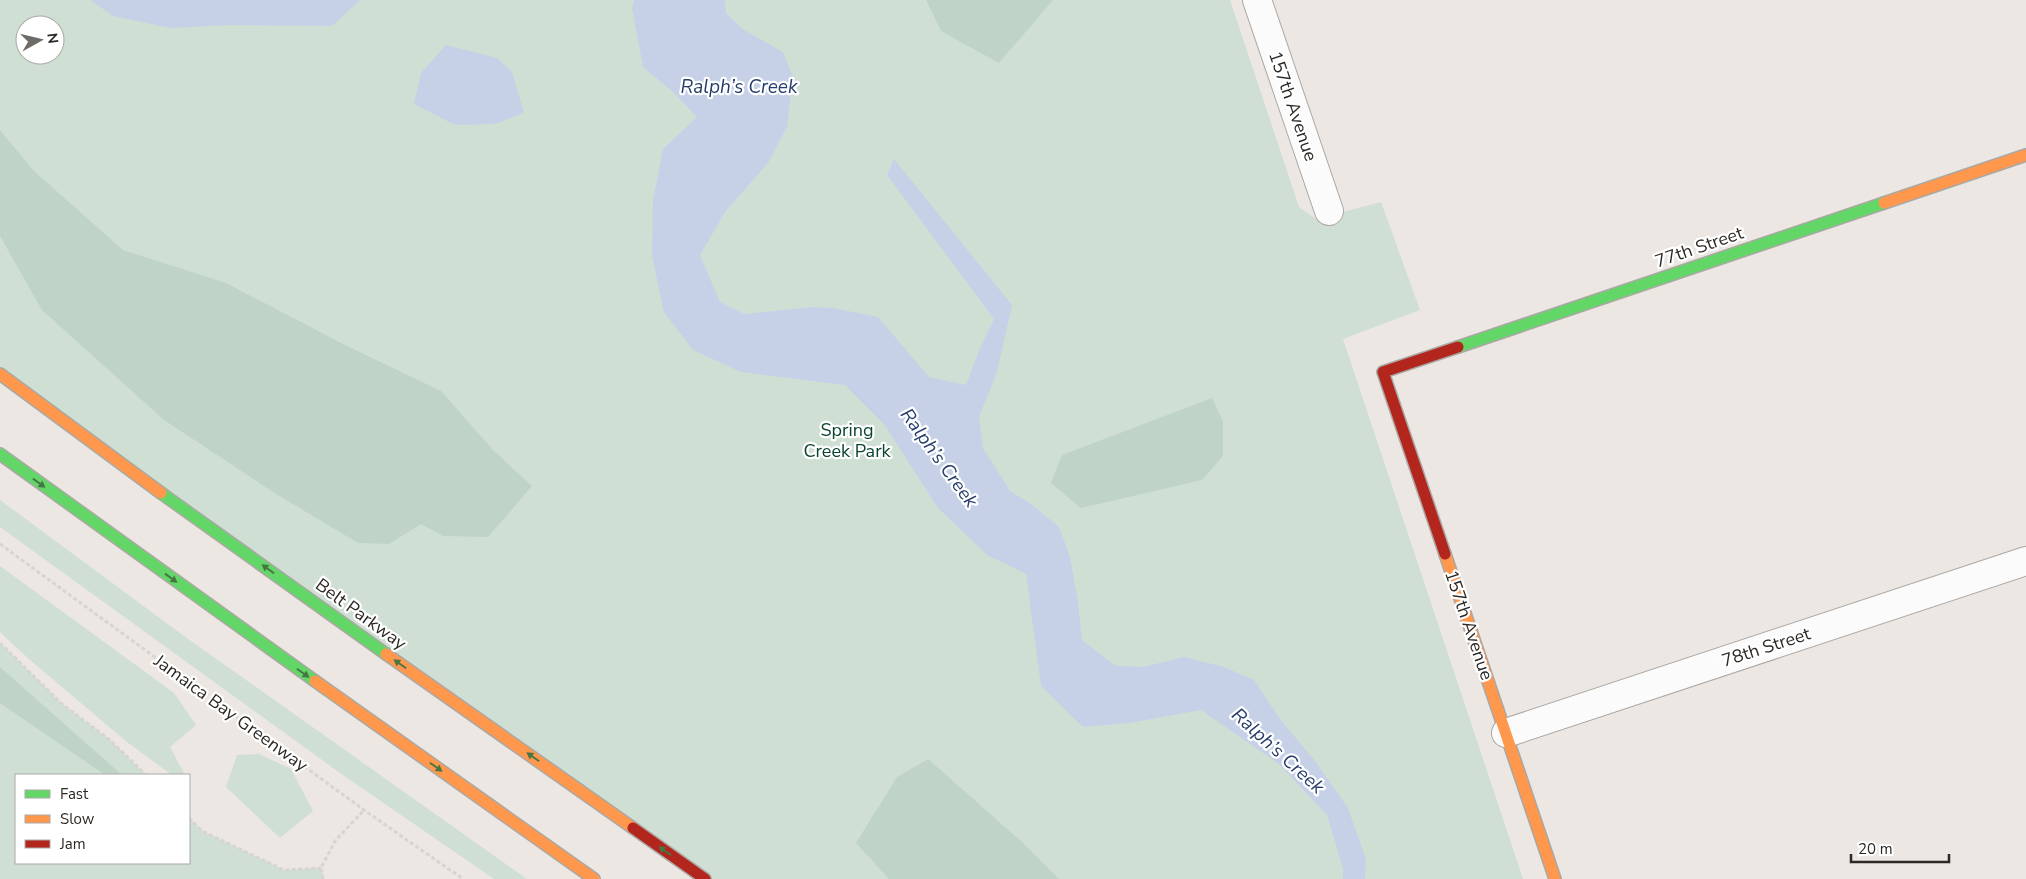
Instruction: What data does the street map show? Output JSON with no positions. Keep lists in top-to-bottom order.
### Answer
{
  "streets": {
    "main road": ["157th Avenue", "77th Street", "Belt Parkway"],
    "street": ["78th Street"],
    "path": ["Jamaica Bay Greenway"]
  },
  "crossings": [
    ["157th Avenue", "77th Street"],
    ["157th Avenue", "78th Street"]
  ],
  "water": ["Ralph’s Creek"],
  "parks": ["Spring Creek Park"],
  "legend": ["Fast", "Slow", "Jam"],
  "scale_bar": "20 m",
  "north": "right"
}
